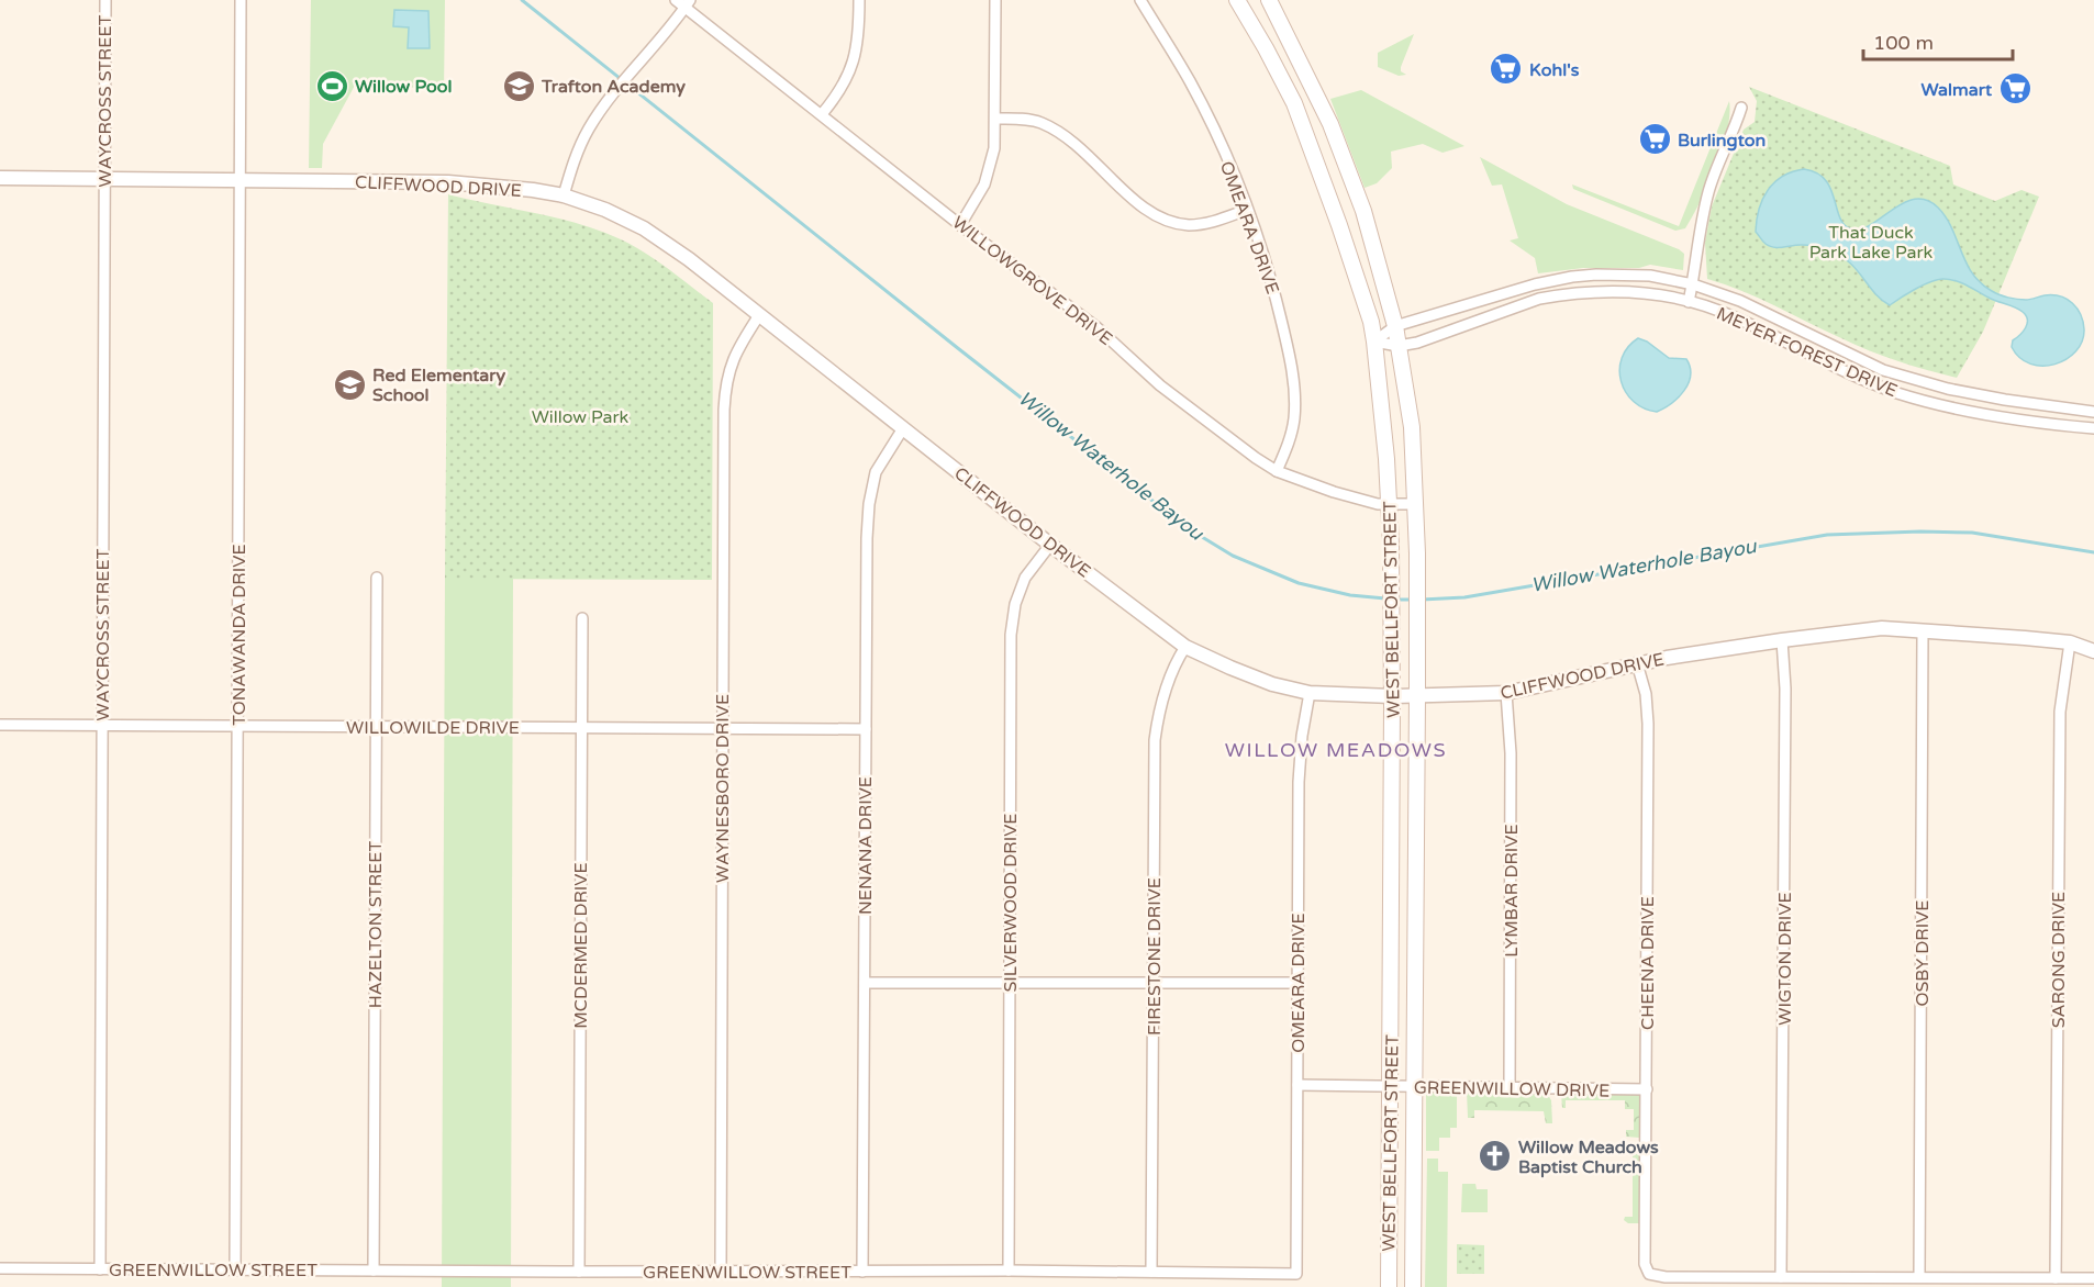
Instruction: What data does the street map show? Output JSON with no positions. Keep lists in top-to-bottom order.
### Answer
{
  "streets": {
    "main road": ["WEST BELLFORT STREET"],
    "street": [
      "WAYCROSS STREET",
      "CLIFFWOOD DRIVE",
      "OMEARA DRIVE",
      "WILLOWGROVE DRIVE",
      "MEYER FOREST DRIVE",
      "TONAWANDA DRIVE",
      "WILLOWILDE DRIVE",
      "WAYNESBORO DRIVE",
      "NENANA DRIVE",
      "LYMBAR DRIVE",
      "SILVERWOOD DRIVE",
      "HAZELTON STREET",
      "MCDERMED DRIVE",
      "OSBY DRIVE",
      "FIRESTONE DRIVE",
      "WIGTON DRIVE",
      "SARONG DRIVE",
      "CHEENA DRIVE",
      "GREENWILLOW DRIVE",
      "GREENWILLOW STREET"
    ]
  },
  "crossings": [
    ["WAYCROSS STREET", "CLIFFWOOD DRIVE"],
    ["WAYCROSS STREET", "WILLOWILDE DRIVE"],
    ["WAYCROSS STREET", "GREENWILLOW STREET"],
    ["CLIFFWOOD DRIVE", "OMEARA DRIVE"],
    ["CLIFFWOOD DRIVE", "WEST BELLFORT STREET"],
    ["CLIFFWOOD DRIVE", "TONAWANDA DRIVE"],
    ["CLIFFWOOD DRIVE", "WAYNESBORO DRIVE"],
    ["CLIFFWOOD DRIVE", "NENANA DRIVE"],
    ["CLIFFWOOD DRIVE", "LYMBAR DRIVE"],
    ["CLIFFWOOD DRIVE", "SILVERWOOD DRIVE"],
    ["CLIFFWOOD DRIVE", "OSBY DRIVE"],
    ["CLIFFWOOD DRIVE", "FIRESTONE DRIVE"],
    ["CLIFFWOOD DRIVE", "WIGTON DRIVE"],
    ["CLIFFWOOD DRIVE", "SARONG DRIVE"],
    ["CLIFFWOOD DRIVE", "CHEENA DRIVE"],
    ["OMEARA DRIVE", "WILLOWGROVE DRIVE"],
    ["OMEARA DRIVE", "GREENWILLOW DRIVE"],
    ["OMEARA DRIVE", "GREENWILLOW STREET"],
    ["WILLOWGROVE DRIVE", "WEST BELLFORT STREET"],
    ["MEYER FOREST DRIVE", "WEST BELLFORT STREET"],
    ["WEST BELLFORT STREET", "GREENWILLOW DRIVE"],
    ["TONAWANDA DRIVE", "WILLOWILDE DRIVE"],
    ["TONAWANDA DRIVE", "GREENWILLOW STREET"],
    ["WILLOWILDE DRIVE", "WAYNESBORO DRIVE"],
    ["WILLOWILDE DRIVE", "NENANA DRIVE"],
    ["WILLOWILDE DRIVE", "HAZELTON STREET"],
    ["WILLOWILDE DRIVE", "MCDERMED DRIVE"],
    ["WAYNESBORO DRIVE", "GREENWILLOW STREET"],
    ["NENANA DRIVE", "GREENWILLOW STREET"],
    ["LYMBAR DRIVE", "GREENWILLOW DRIVE"],
    ["SILVERWOOD DRIVE", "GREENWILLOW STREET"],
    ["HAZELTON STREET", "GREENWILLOW STREET"],
    ["MCDERMED DRIVE", "GREENWILLOW STREET"],
    ["FIRESTONE DRIVE", "GREENWILLOW STREET"],
    ["WIGTON DRIVE", "CHEENA DRIVE"],
    ["CHEENA DRIVE", "GREENWILLOW DRIVE"]
  ],
  "districts": ["WILLOW MEADOWS"],
  "water": ["Willow Waterhole Bayou"],
  "parks": ["That Duck Park Lake Park", "Willow Park"],
  "places": {
    "supermarket": ["Kohl's", "Walmart", "Burlington"],
    "sports": ["Willow Pool"],
    "school or university": ["Trafton Academy", "Red Elementary School"],
    "church": ["Willow Meadows Baptist Church"]
  },
  "scale_bar": "100 m"
}
